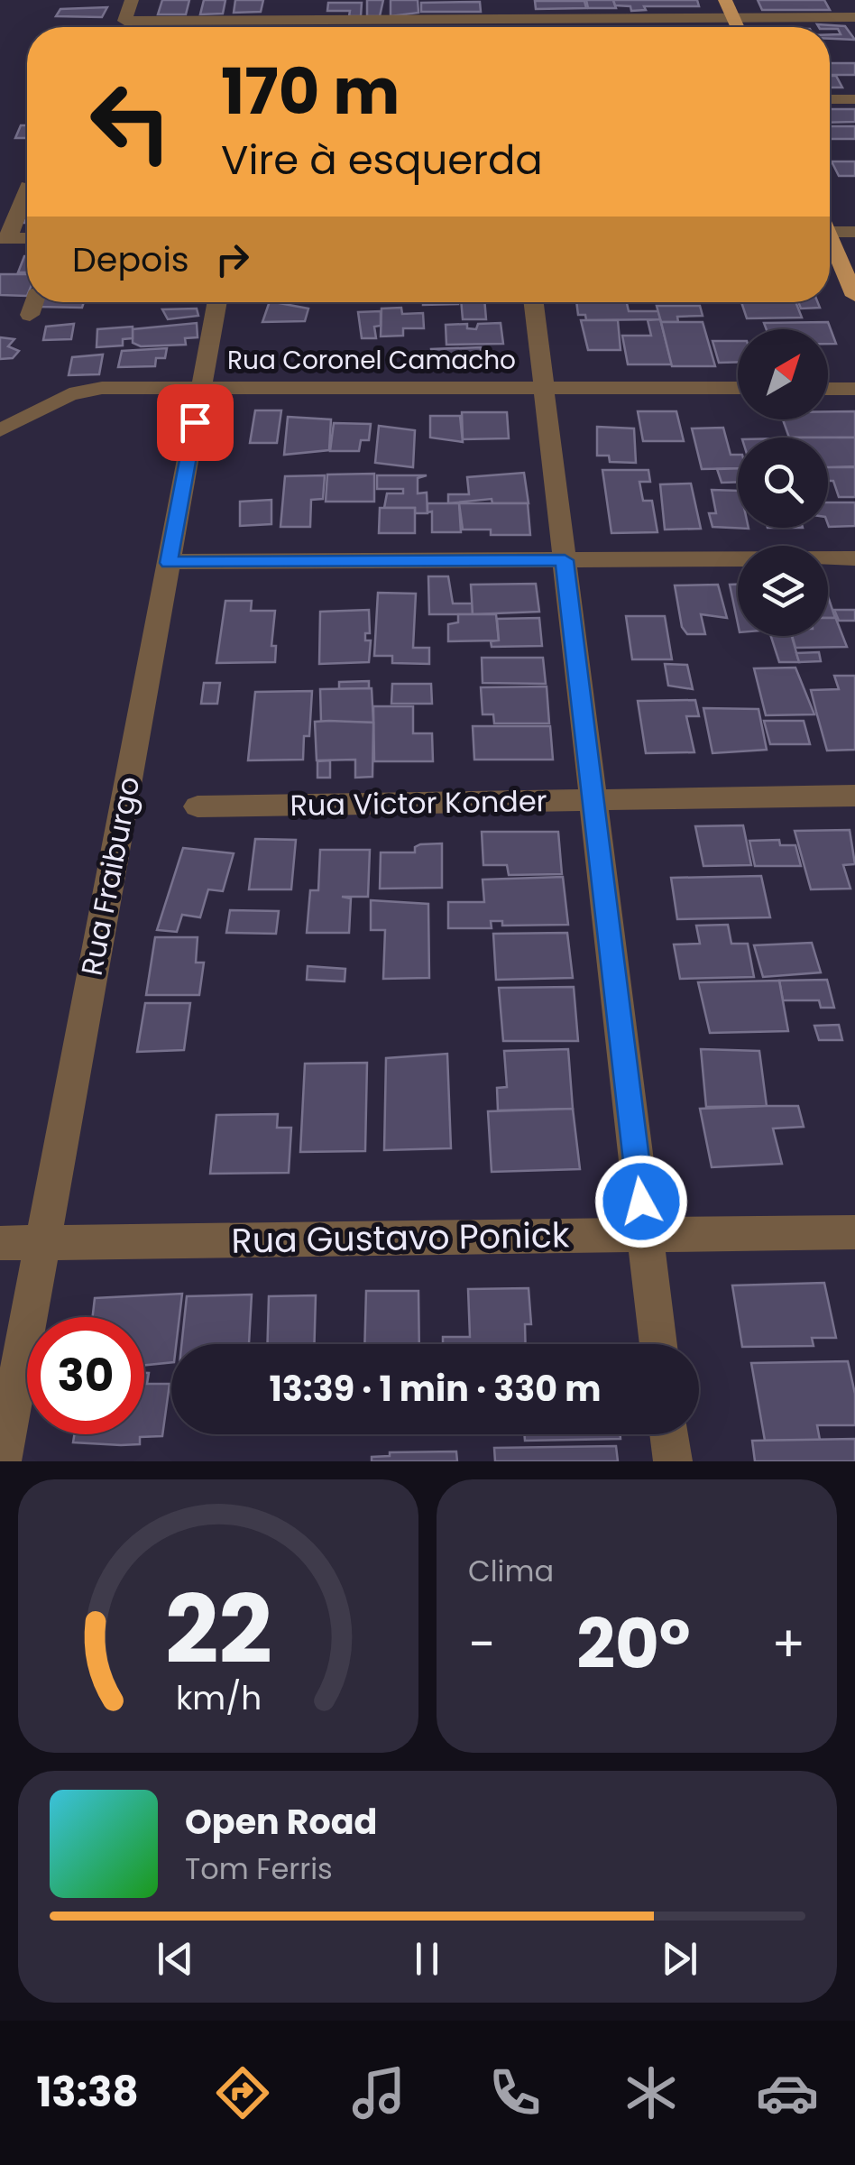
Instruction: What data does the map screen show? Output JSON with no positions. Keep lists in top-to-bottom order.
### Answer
{
  "streets": {
    "street": [
      "Rua Coronel Camacho",
      "Rua Victor Konder",
      "Rua Fraiburgo",
      "Rua Gustavo Ponick"
    ]
  },
  "crossings": [
    ["Rua Coronel Camacho", "Rua Fraiburgo"],
    ["Rua Fraiburgo", "Rua Gustavo Ponick"]
  ],
  "north": "top right",
  "page": {
    "turn": ["170 m", "Vire à esquerda"],
    "then": "Depois",
    "limit": "30",
    "trip": "13:39 · 1 min · 330 m",
    "tile": "Clima",
    "heat": ["−", "20°", "+"],
    "song": ["Open Road", "Tom Ferris"],
    "tabs": "13:38",
    "gauge": ["22", "km/h"]
  }
}
